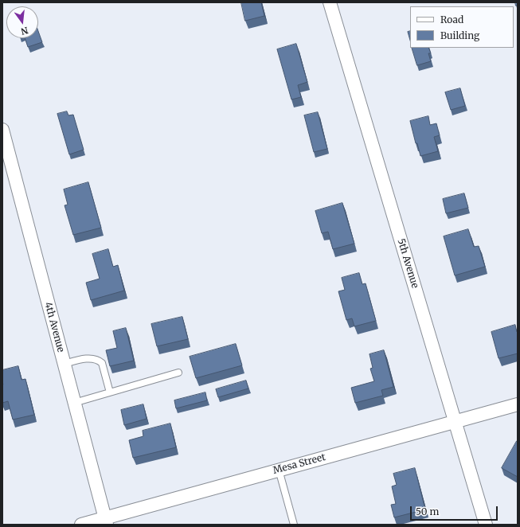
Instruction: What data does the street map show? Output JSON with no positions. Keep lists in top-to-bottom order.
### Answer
{
  "streets": {
    "street": ["5th Avenue", "4th Avenue", "Mesa Street"]
  },
  "crossings": [
    ["5th Avenue", "Mesa Street"],
    ["4th Avenue", "Mesa Street"]
  ],
  "legend": ["Road", "Building"],
  "scale_bar": "50 m",
  "north": "bottom"
}
